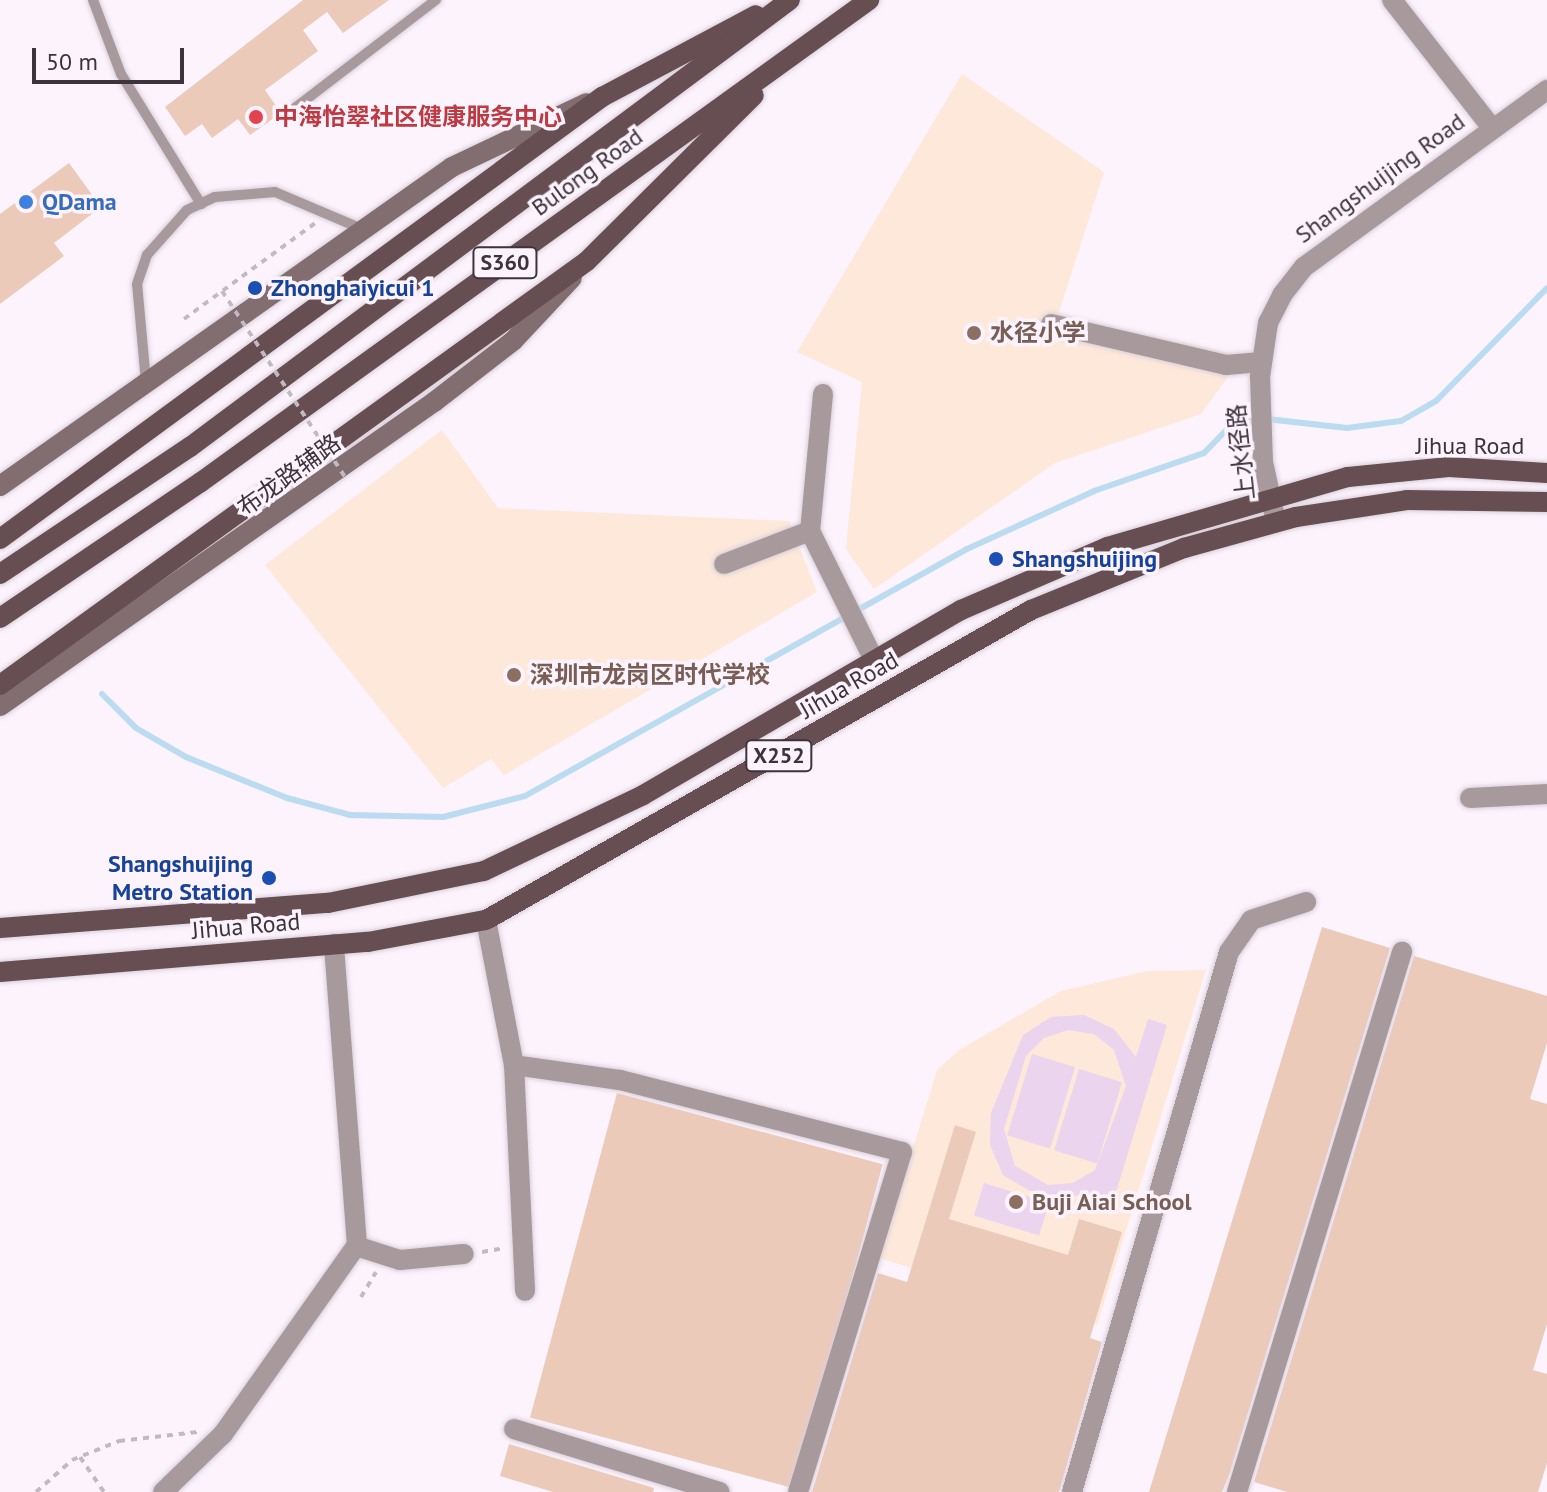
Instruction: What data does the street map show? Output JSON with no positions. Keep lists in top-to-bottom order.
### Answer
{
  "streets": {
    "main road": [
      "Bulong Road",
      "S360",
      "Jihua Road",
      "布龙路辅路",
      "X252"
    ],
    "street": ["Shangshuijing Road", "上水径路"]
  },
  "crossings": [
    ["Shangshuijing Road", "上水径路"],
    ["Jihua Road", "上水径路"]
  ],
  "places": [
    "中海怡翠社区健康服务中心",
    "QDama",
    "Zhonghaiyicui 1",
    "水径小学",
    "Shangshuijing",
    "深圳市龙岗区时代学校",
    "Shangshuijing Metro Station",
    "Buji Aiai School"
  ],
  "scale_bar": "50 m"
}
